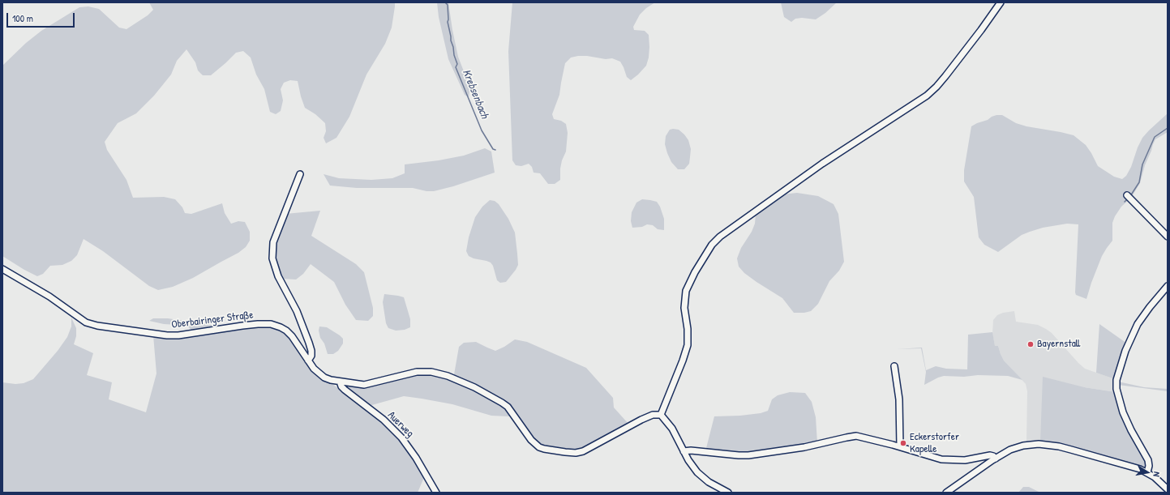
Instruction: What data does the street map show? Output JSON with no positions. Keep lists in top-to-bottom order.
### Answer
{
  "streets": {
    "street": ["Oberbairinger Straße", "Auerweg"]
  },
  "crossings": [
    ["Oberbairinger Straße", "Auerweg"]
  ],
  "water": ["Krebsenbach"],
  "places": ["Bayernstall", "Eckerstorfer Kapelle"],
  "scale_bar": "100 m",
  "north": "right"
}
